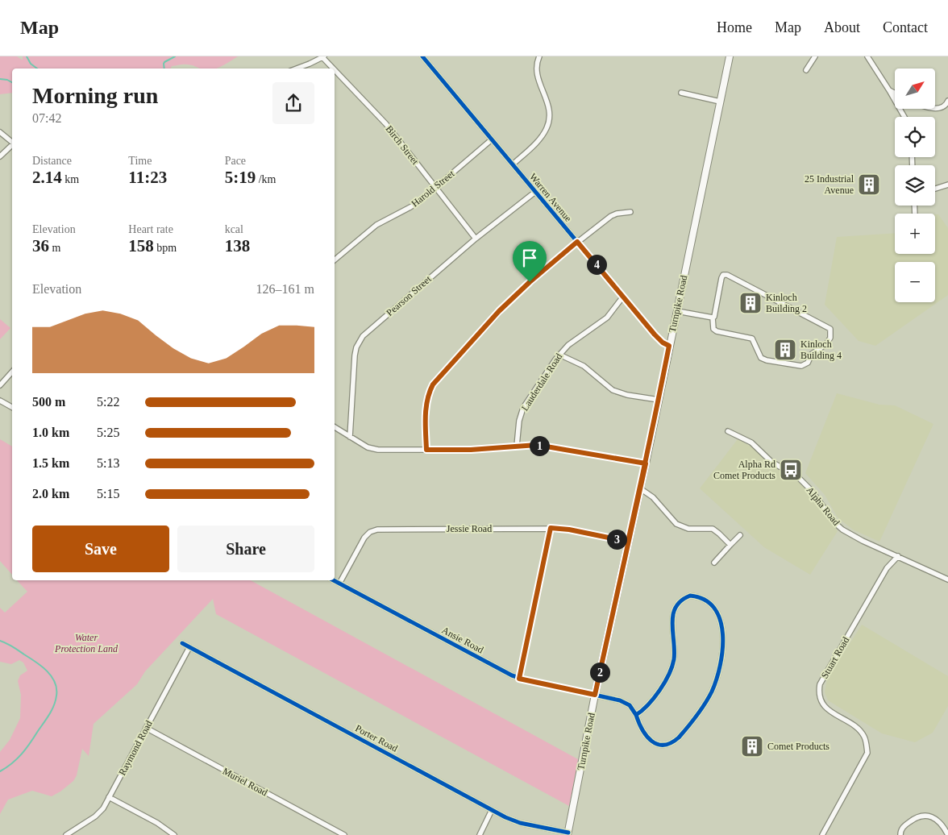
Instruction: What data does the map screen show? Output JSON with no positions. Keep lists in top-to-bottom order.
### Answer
{
  "streets": {
    "main road": ["Turnpike Road"],
    "street": [
      "Birch Street",
      "Harold Street",
      "Warren Avenue",
      "Pearson Street",
      "Lauderdale Road",
      "Alpha Road",
      "Jessie Road",
      "Ansie Road",
      "Stuart Road",
      "Porter Road",
      "Raymond Road",
      "Muriel Road"
    ]
  },
  "crossings": [
    ["Birch Street", "Harold Street"],
    ["Birch Street", "Pearson Street"],
    ["Harold Street", "Warren Avenue"],
    ["Warren Avenue", "Pearson Street"],
    ["Warren Avenue", "Turnpike Road"],
    ["Warren Avenue", "Lauderdale Road"],
    ["Turnpike Road", "Jessie Road"],
    ["Turnpike Road", "Ansie Road"],
    ["Turnpike Road", "Porter Road"],
    ["Alpha Road", "Stuart Road"],
    ["Jessie Road", "Ansie Road"],
    ["Porter Road", "Raymond Road"],
    ["Raymond Road", "Muriel Road"]
  ],
  "parks": ["Water Protection Land"],
  "places": {
    "building": [
      "25 Industrial Avenue",
      "Kinloch Building 2",
      "Kinloch Building 4",
      "Comet Products"
    ],
    "bus stop": ["Alpha Rd Comet Products"]
  },
  "north": "top right",
  "page": {
    "header": "Map",
    "nav": [
      "Home",
      "Map",
      "About",
      "Contact"
    ],
    "map_buttons": ["+", "−"],
    "heading": ["Morning run", "07:42"],
    "stats": [
      ["Distance", "2.14 km"],
      ["Time", "11:23"],
      ["Pace", "5:19 /km"],
      ["Elevation", "36 m"],
      ["Heart rate", "158 bpm"],
      ["kcal", "138"]
    ],
    "pins": [
      "4",
      "1",
      "3",
      "2"
    ],
    "chart": ["Elevation", "126–161 m"],
    "list": [
      {
        "name": "500 m",
        "note": "5:22"
      },
      {
        "name": "1.0 km",
        "note": "5:25"
      },
      {
        "name": "1.5 km",
        "note": "5:13"
      },
      {
        "name": "2.0 km",
        "note": "5:15"
      }
    ],
    "buttons": ["Save", "Share"]
  }
}
